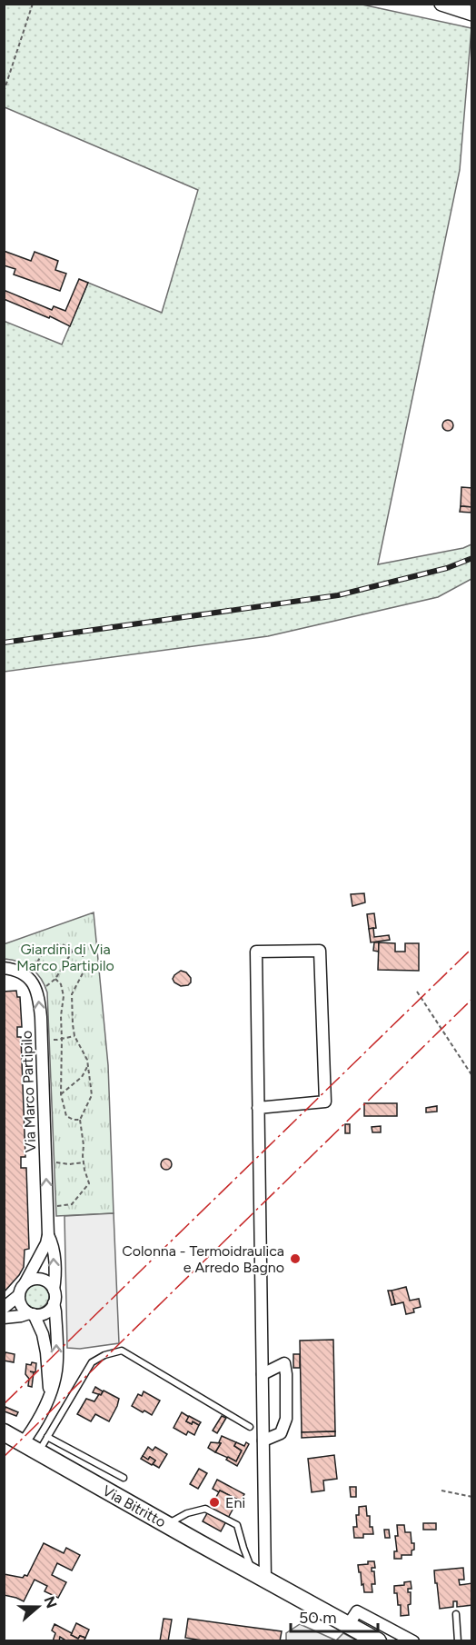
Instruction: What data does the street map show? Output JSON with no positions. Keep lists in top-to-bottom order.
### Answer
{
  "streets": {
    "main road": ["Via Bitritto"],
    "street": ["Via Marco Partipilo"]
  },
  "one_way": ["Via Marco Partipilo"],
  "parks": ["Giardini di Via Marco Partipilo"],
  "places": ["Colonna - Termoidraulica e Arredo Bagno", "Eni"],
  "scale_bar": "50 m",
  "north": "right"
}
